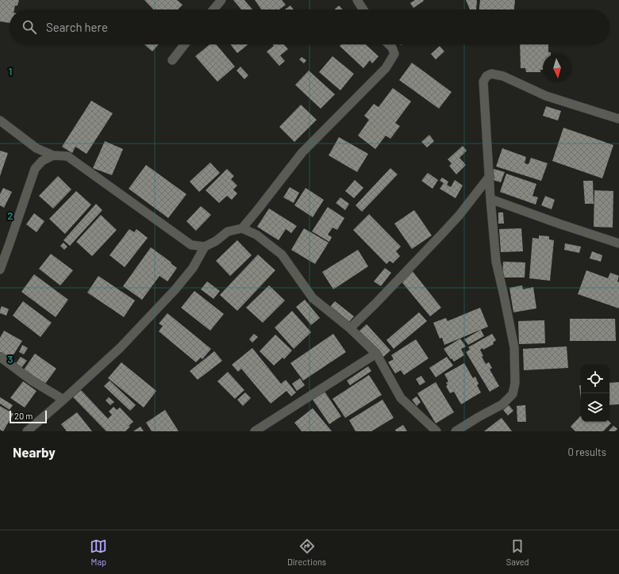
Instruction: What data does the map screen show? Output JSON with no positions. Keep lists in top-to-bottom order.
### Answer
{
  "scale_bar": "20 m",
  "north": "bottom",
  "page": {
    "search": "Search here",
    "scale": "20 m",
    "heading": ["Nearby", "0 results"],
    "nav": ["Map", "Directions", "Saved"]
  },
  "grid": {
    "rows": ["1", "2", "3"]
  }
}
